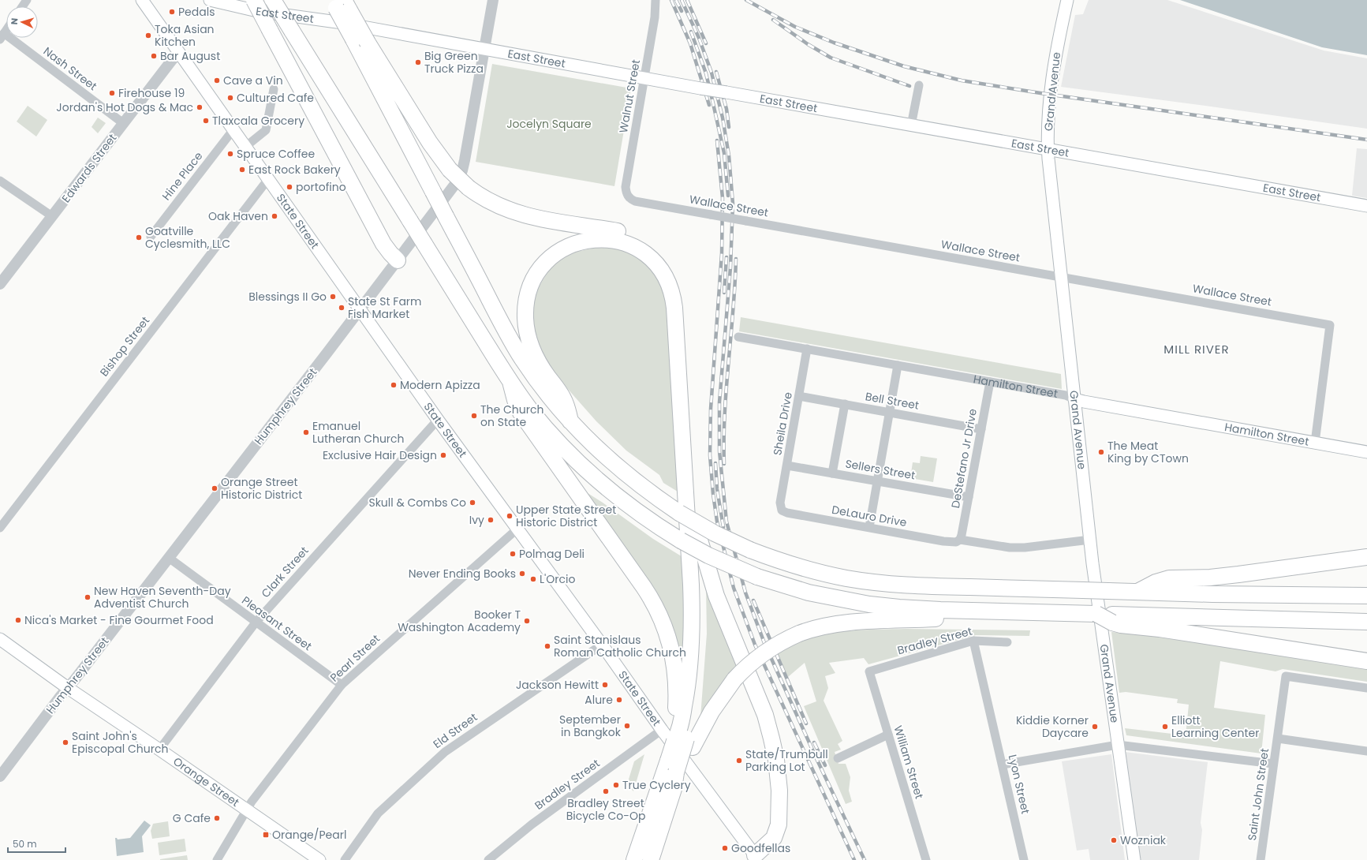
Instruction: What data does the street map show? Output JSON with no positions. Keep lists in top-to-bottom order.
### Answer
{
  "streets": {
    "main road": [
      "East Street",
      "Grand Avenue",
      "State Street",
      "Hamilton Street",
      "Orange Street"
    ],
    "street": [
      "Nash Street",
      "Walnut Street",
      "Edwards Street",
      "Hine Place",
      "Wallace Street",
      "Bishop Street",
      "Bell Street",
      "Humphrey Street",
      "Sheila Drive",
      "DeStefano Jr Drive",
      "Sellers Street",
      "DeLauro Drive",
      "Clark Street",
      "Pleasant Street",
      "Bradley Street",
      "Pearl Street",
      "Eld Street",
      "William Street",
      "Lyon Street",
      "Saint John Street"
    ]
  },
  "crossings": [
    ["East Street", "Grand Avenue"],
    ["East Street", "Walnut Street"],
    ["East Street", "Humphrey Street"],
    ["Nash Street", "Edwards Street"],
    ["Grand Avenue", "Wallace Street"],
    ["Grand Avenue", "Hamilton Street"],
    ["Grand Avenue", "DeLauro Drive"],
    ["Walnut Street", "Wallace Street"],
    ["Edwards Street", "State Street"],
    ["Hine Place", "State Street"],
    ["Wallace Street", "Hamilton Street"],
    ["State Street", "Bishop Street"],
    ["State Street", "Humphrey Street"],
    ["State Street", "Clark Street"],
    ["State Street", "Bradley Street"],
    ["State Street", "Pearl Street"],
    ["State Street", "Eld Street"],
    ["Hamilton Street", "Sheila Drive"],
    ["Hamilton Street", "DeStefano Jr Drive"],
    ["Bell Street", "Sheila Drive"],
    ["Bell Street", "DeStefano Jr Drive"],
    ["Humphrey Street", "Pleasant Street"],
    ["Humphrey Street", "Orange Street"],
    ["Sheila Drive", "Sellers Street"],
    ["Sheila Drive", "DeLauro Drive"],
    ["DeStefano Jr Drive", "Sellers Street"],
    ["DeStefano Jr Drive", "DeLauro Drive"],
    ["Clark Street", "Pleasant Street"],
    ["Clark Street", "Orange Street"],
    ["Pleasant Street", "Pearl Street"],
    ["Bradley Street", "William Street"],
    ["Bradley Street", "Lyon Street"],
    ["Pearl Street", "Orange Street"]
  ],
  "districts": ["MILL RIVER"],
  "parks": ["Jocelyn Square"],
  "places": {
    "other": [
      "Pedals",
      "Toka Asian Kitchen",
      "Bar August",
      "Big Green Truck Pizza",
      "Cave a Vin",
      "Firehouse 19",
      "Cultured Cafe",
      "Jordan's Hot Dogs & Mac",
      "Tlaxcala Grocery",
      "Spruce Coffee",
      "East Rock Bakery",
      "portofino",
      "Oak Haven",
      "Goatville Cyclesmith, LLC",
      "Blessings II Go",
      "State St Farm Fish Market",
      "Modern Apizza",
      "The Church on State",
      "Emanuel Lutheran Church",
      "The Meat King by CTown",
      "Exclusive Hair Design",
      "Orange Street Historic District",
      "Skull & Combs Co",
      "Upper State Street Historic District",
      "Ivy",
      "Polmag Deli",
      "Never Ending Books",
      "L'Orcio",
      "New Haven Seventh-Day Adventist Church",
      "Nica's Market - Fine Gourmet Food",
      "Booker T Washington Academy",
      "Saint Stanislaus Roman Catholic Church",
      "Jackson Hewitt",
      "Alure",
      "September in Bangkok",
      "Kiddie Korner Daycare",
      "Elliott Learning Center",
      "Saint John's Episcopal Church",
      "State/Trumbull Parking Lot",
      "True Cyclery",
      "Bradley Street Bicycle Co-Op",
      "G Cafe",
      "Wozniak",
      "Goodfellas"
    ],
    "transit": ["Orange/Pearl"]
  },
  "scale_bar": "50 m",
  "north": "left"
}
